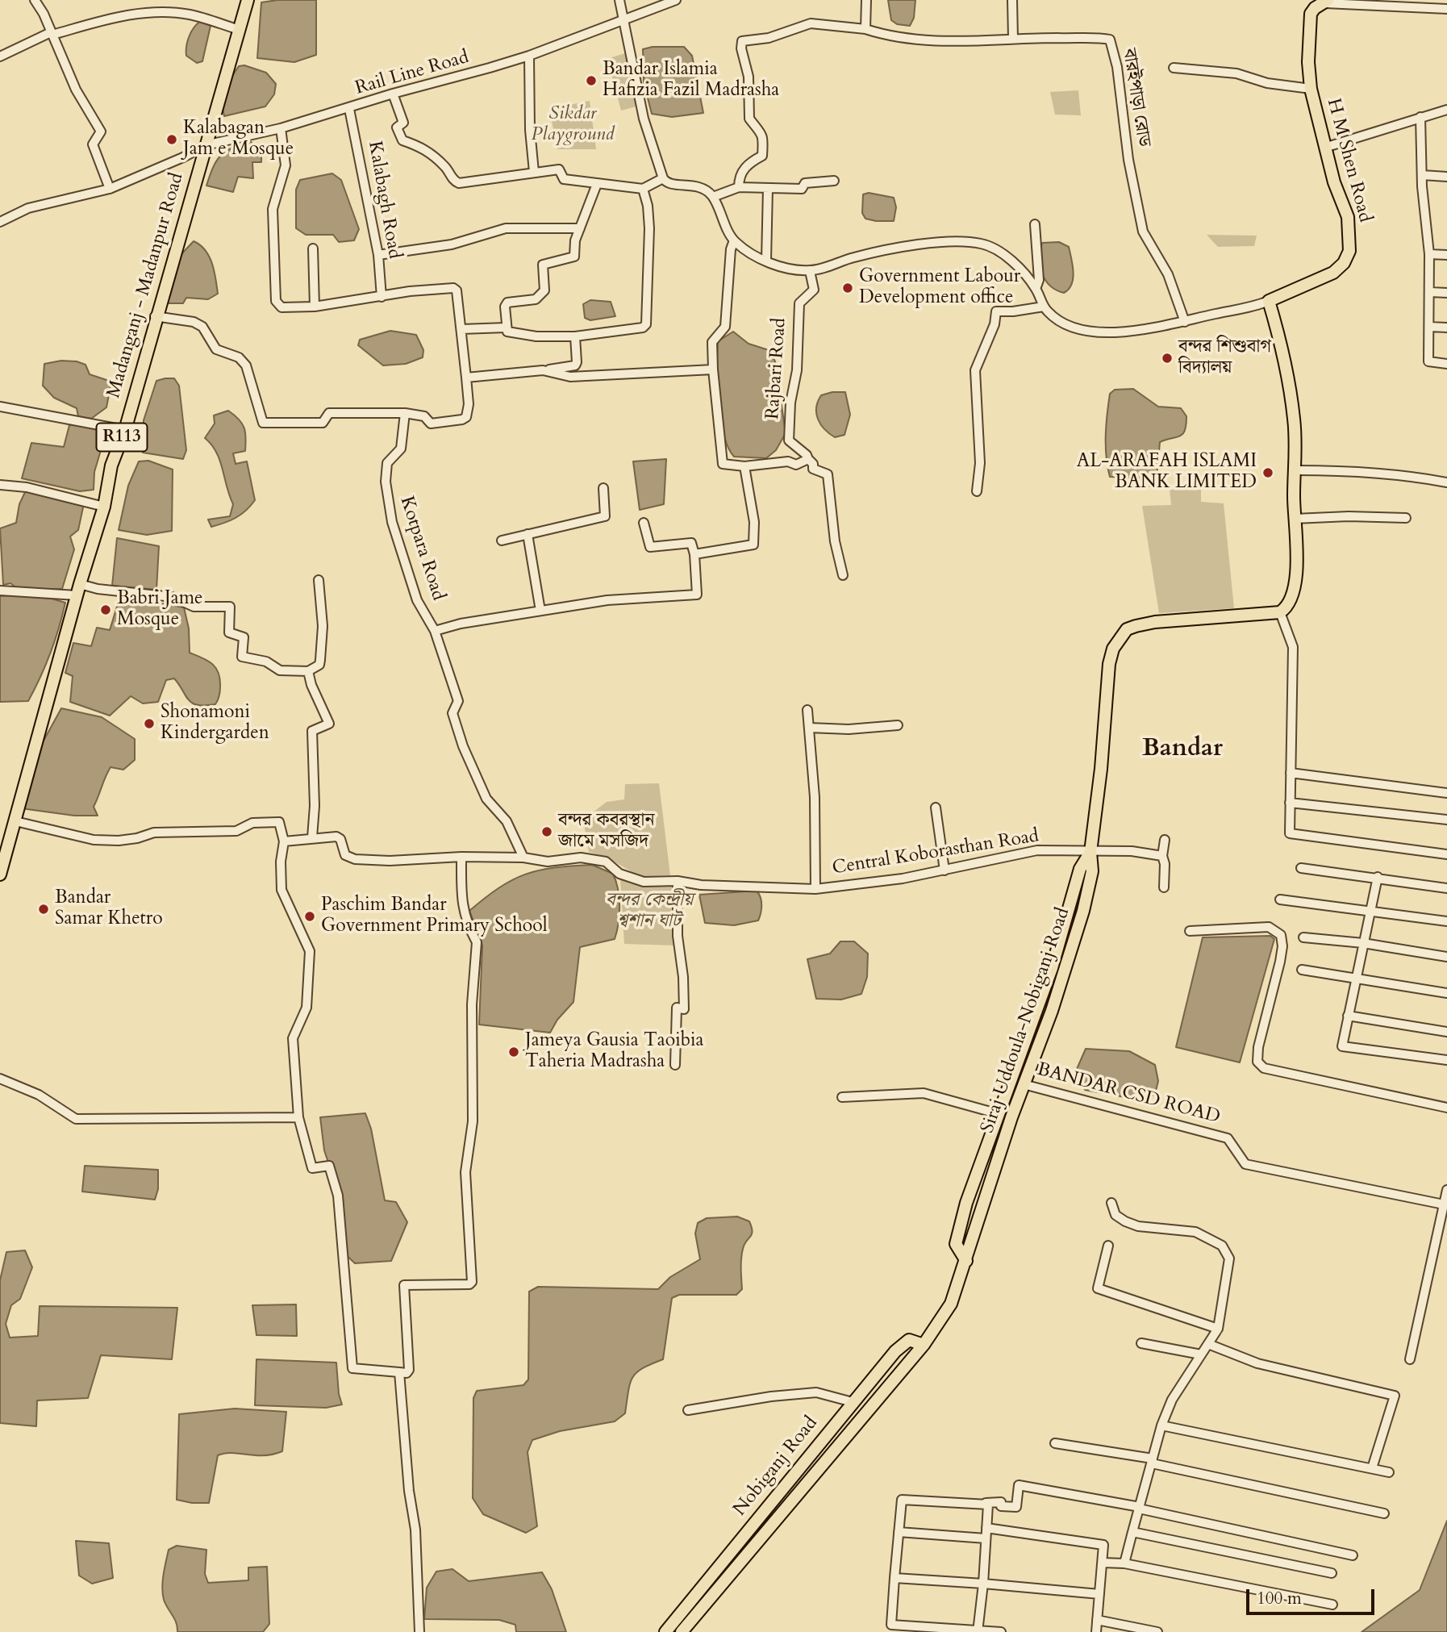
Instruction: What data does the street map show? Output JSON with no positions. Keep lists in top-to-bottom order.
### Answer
{
  "streets": {
    "main road": [
      "H M Shen Road",
      "Madanganj - Madanpur Road",
      "R113",
      "Siraj Uddoula-Nobiganj Road",
      "Nobiganj Road"
    ],
    "street": [
      "Rail Line Road",
      "বারইপাড়া রোড",
      "Kalabagh Road",
      "Rajbari Road",
      "Kotpara Road",
      "Central Koborasthan Road",
      "BANDAR CSD ROAD"
    ]
  },
  "crossings": [
    ["Rail Line Road", "Kalabagh Road"],
    ["Rail Line Road", "Madanganj - Madanpur Road"],
    ["বারইপাড়া রোড", "H M Shen Road"],
    ["Kotpara Road", "Central Koborasthan Road"],
    ["Central Koborasthan Road", "Siraj Uddoula-Nobiganj Road"],
    ["Siraj Uddoula-Nobiganj Road", "BANDAR CSD ROAD"],
    ["Siraj Uddoula-Nobiganj Road", "Nobiganj Road"]
  ],
  "districts": ["Bandar"],
  "parks": ["Sikdar Playground", "বন্দর কেন্দ্রীয় শ্বশান ঘাট"],
  "places": [
    "Bandar Islamia Hafizia Fazil Madrasha",
    "Kalabagan Jam e Mosque",
    "Government Labour Development office",
    "বন্দর শিশুবাগ বিদ্যালয়",
    "AL-ARAFAH ISLAMI BANK LIMITED",
    "Babri Jame Mosque",
    "Shonamoni Kindergarden",
    "বন্দর কবরস্থান জামে মসজিদ",
    "Bandar Samar Khetro",
    "Paschim Bandar Government Primary School",
    "Jameya Gausia Taoibia Taheria Madrasha"
  ],
  "scale_bar": "100 m"
}
